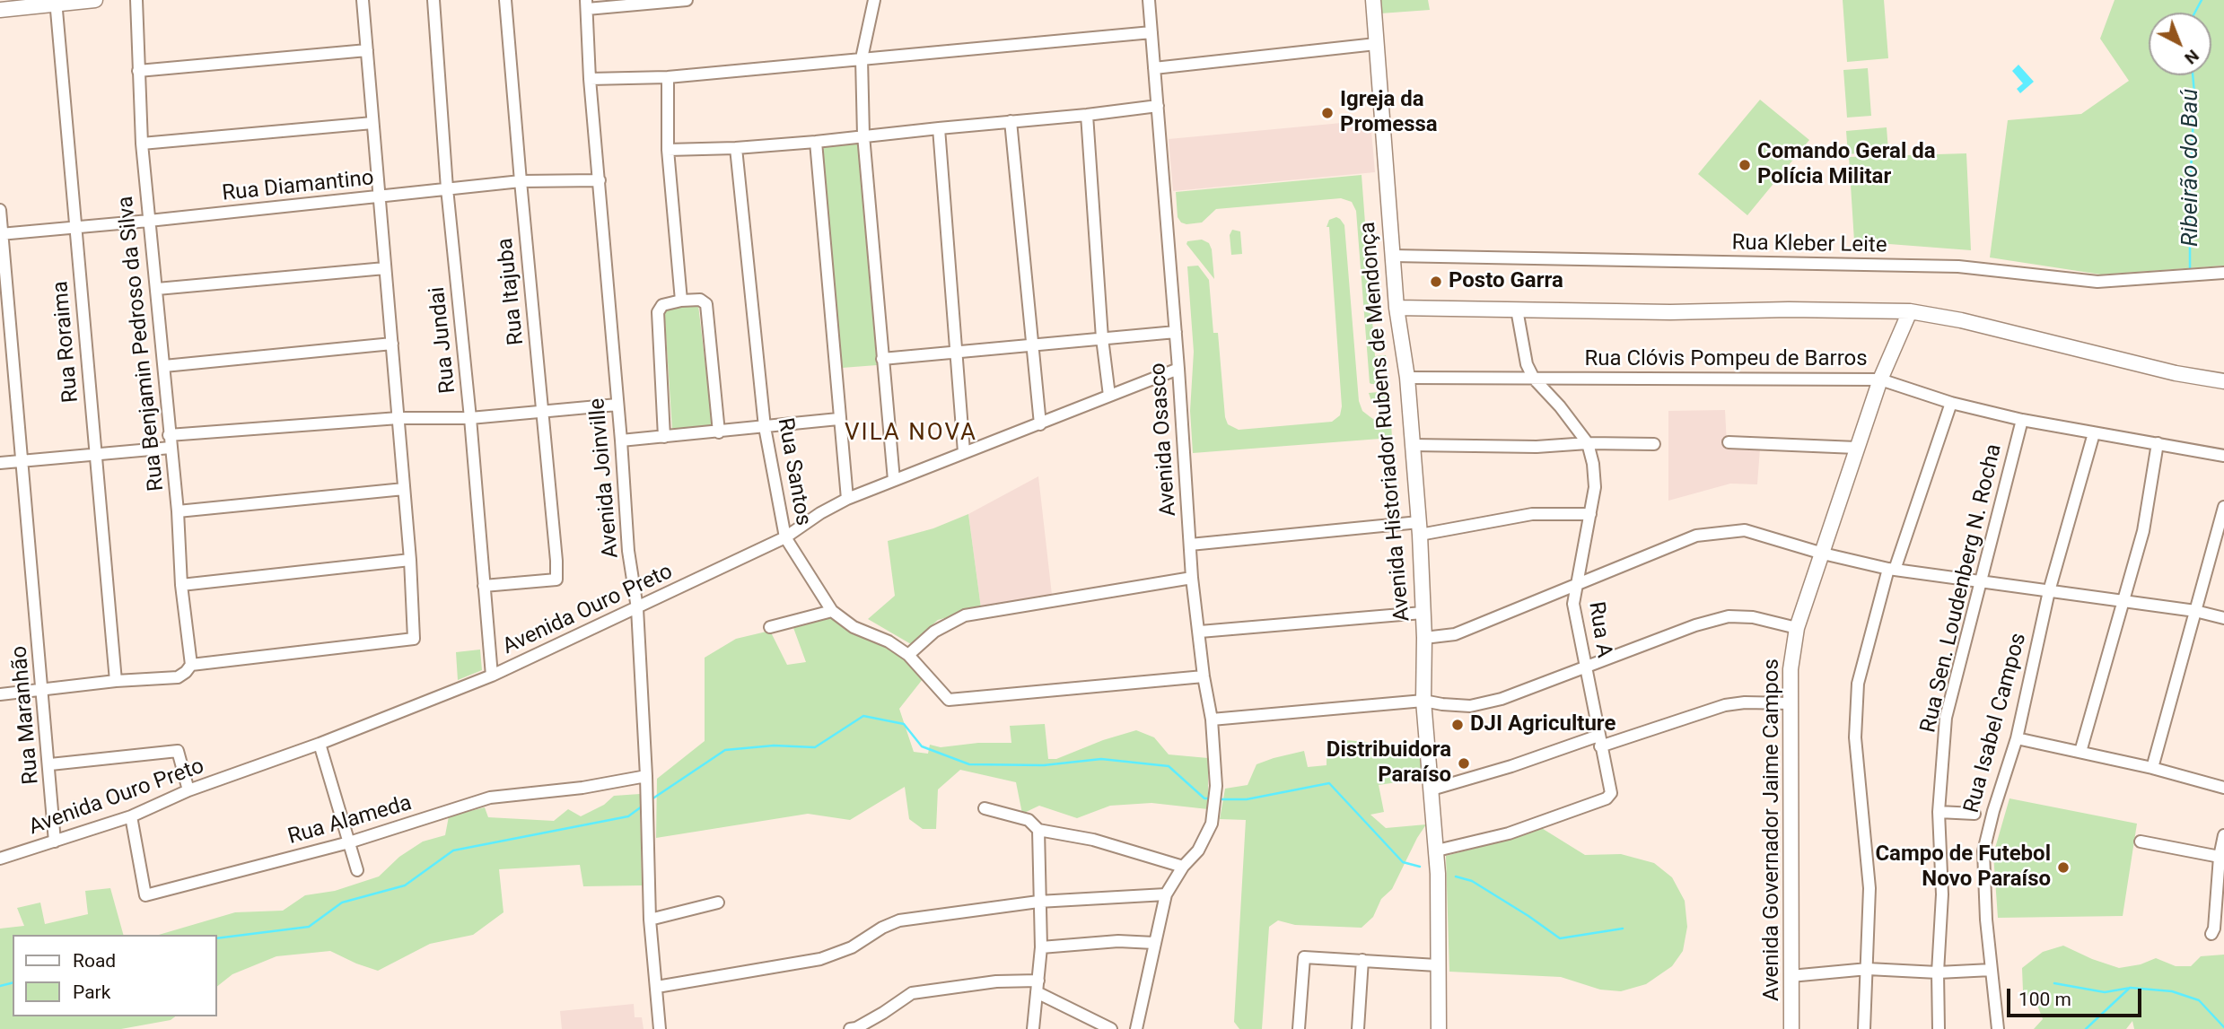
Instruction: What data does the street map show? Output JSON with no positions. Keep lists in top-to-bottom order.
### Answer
{
  "streets": {
    "main road": ["Avenida Historiador Rubens de Mendonça", "Avenida Governador Jaime Campos"],
    "street": [
      "Rua Diamantino",
      "Rua Kleber Leite",
      "Rua Itajuba",
      "Rua Jundai",
      "Rua Roraima",
      "Rua Benjamin Pedroso da Silva",
      "Rua Clóvis Pompeu de Barros",
      "Avenida Osasco",
      "Rua Santos",
      "Avenida Joinville",
      "Rua Sen. Loudenberg N. Rocha",
      "Avenida Ouro Preto",
      "Rua A",
      "Rua Maranhão",
      "Rua Isabel Campos",
      "Rua Alameda"
    ]
  },
  "crossings": [
    ["Rua Diamantino", "Rua Itajuba"],
    ["Rua Diamantino", "Rua Jundai"],
    ["Rua Diamantino", "Rua Roraima"],
    ["Rua Diamantino", "Rua Benjamin Pedroso da Silva"],
    ["Rua Diamantino", "Avenida Joinville"],
    ["Rua Diamantino", "Rua Maranhão"],
    ["Rua Kleber Leite", "Avenida Historiador Rubens de Mendonça"],
    ["Rua Itajuba", "Rua Jundai"],
    ["Rua Jundai", "Avenida Ouro Preto"],
    ["Rua Clóvis Pompeu de Barros", "Avenida Historiador Rubens de Mendonça"],
    ["Rua Clóvis Pompeu de Barros", "Rua Sen. Loudenberg N. Rocha"],
    ["Rua Clóvis Pompeu de Barros", "Rua A"],
    ["Rua Clóvis Pompeu de Barros", "Rua Isabel Campos"],
    ["Rua Clóvis Pompeu de Barros", "Avenida Governador Jaime Campos"],
    ["Avenida Historiador Rubens de Mendonça", "Rua A"],
    ["Avenida Osasco", "Rua Santos"],
    ["Avenida Osasco", "Avenida Ouro Preto"],
    ["Rua Santos", "Avenida Ouro Preto"],
    ["Avenida Joinville", "Avenida Ouro Preto"],
    ["Avenida Joinville", "Rua Alameda"],
    ["Avenida Ouro Preto", "Rua Maranhão"],
    ["Avenida Ouro Preto", "Rua Alameda"]
  ],
  "districts": ["VILA NOVA"],
  "water": ["Ribeirão do Baú"],
  "places": [
    "Igreja da Promessa",
    "Comando Geral da Polícia Militar",
    "Posto Garra",
    "DJI Agriculture",
    "Distribuidora Paraíso",
    "Campo de Futebol Novo Paraíso"
  ],
  "legend": ["Road", "Park"],
  "scale_bar": "100 m",
  "north": "bottom right"
}
